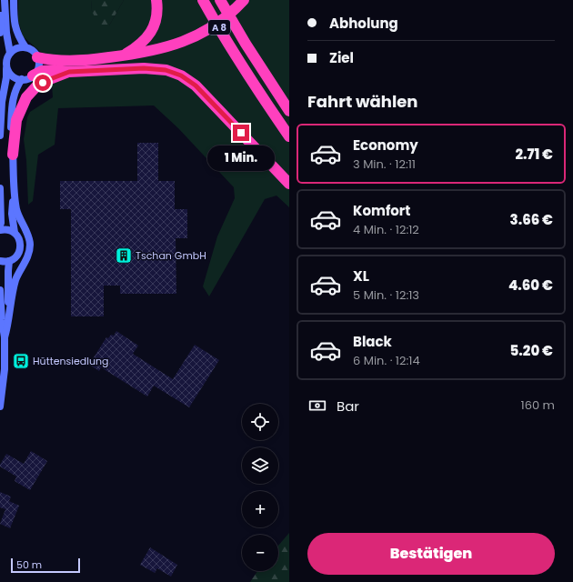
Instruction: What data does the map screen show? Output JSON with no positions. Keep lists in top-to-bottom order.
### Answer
{
  "streets": {
    "highway": ["A 8"]
  },
  "places": {
    "building": ["Tschan GmbH"],
    "bus stop": ["Hüttensiedlung"]
  },
  "scale_bar": "50 m",
  "page": {
    "banner": ["Abholung", "Ziel"],
    "heading": "Fahrt wählen",
    "list": [
      {
        "name": "Economy",
        "note": "3 Min. · 12:11",
        "value": "2.71 €"
      },
      {
        "name": "Komfort",
        "note": "4 Min. · 12:12",
        "value": "3.66 €"
      },
      {
        "name": "XL",
        "note": "5 Min. · 12:13",
        "value": "4.60 €"
      },
      {
        "name": "Black",
        "note": "6 Min. · 12:14",
        "value": "5.20 €"
      }
    ],
    "bubble": "1 Min.",
    "pay": ["Bar", "160 m"],
    "map_buttons": ["+", "−"],
    "buttons": "Bestätigen",
    "scale": "50 m"
  }
}
